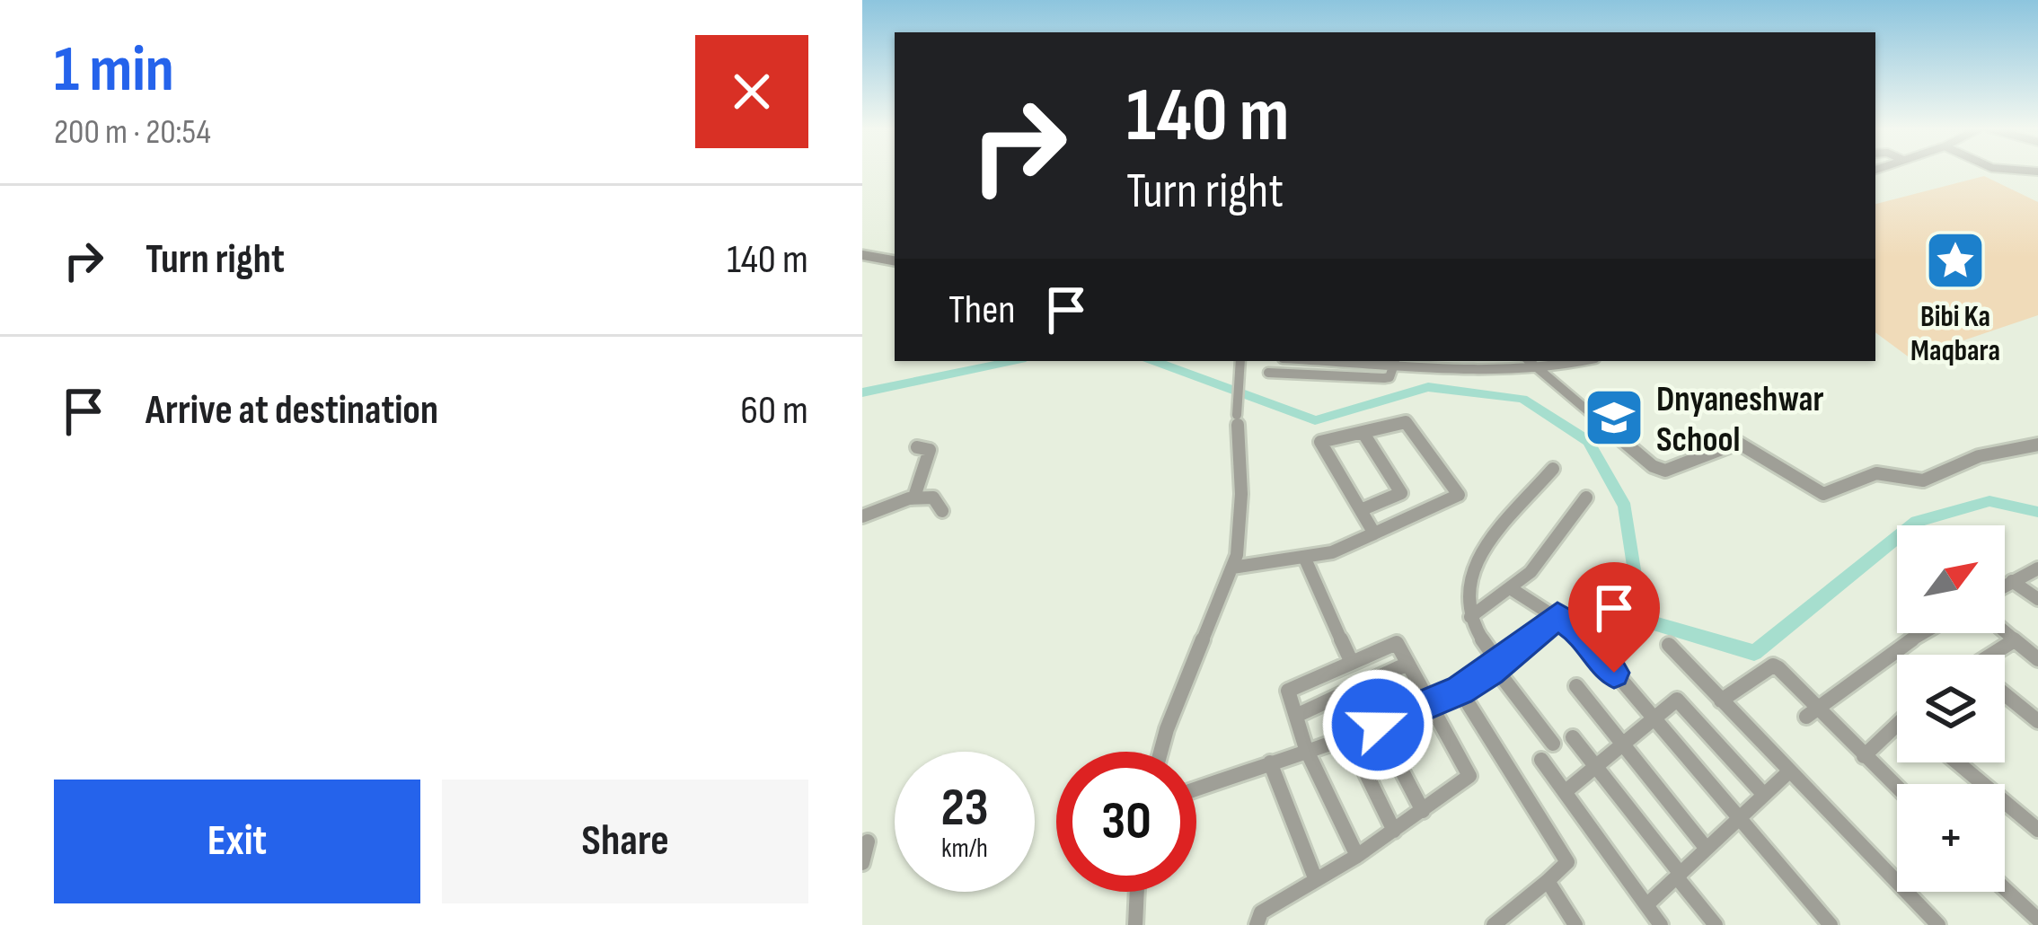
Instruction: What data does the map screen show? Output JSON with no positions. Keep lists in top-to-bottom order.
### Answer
{
  "places": {
    "place": ["Bibi Ka Maqbara"],
    "school or university": ["Dnyaneshwar School"]
  },
  "north": "top right",
  "page": {
    "heading": ["1 min", "200 m · 20:54"],
    "turn": ["140 m", "Turn right"],
    "list": [
      {
        "name": "Turn right",
        "value": "140 m"
      },
      {
        "name": "Arrive at destination",
        "value": "60 m"
      }
    ],
    "then": "Then",
    "map_buttons": "+",
    "speed": "23 km/h",
    "limit": "30",
    "buttons": ["Exit", "Share"]
  }
}
